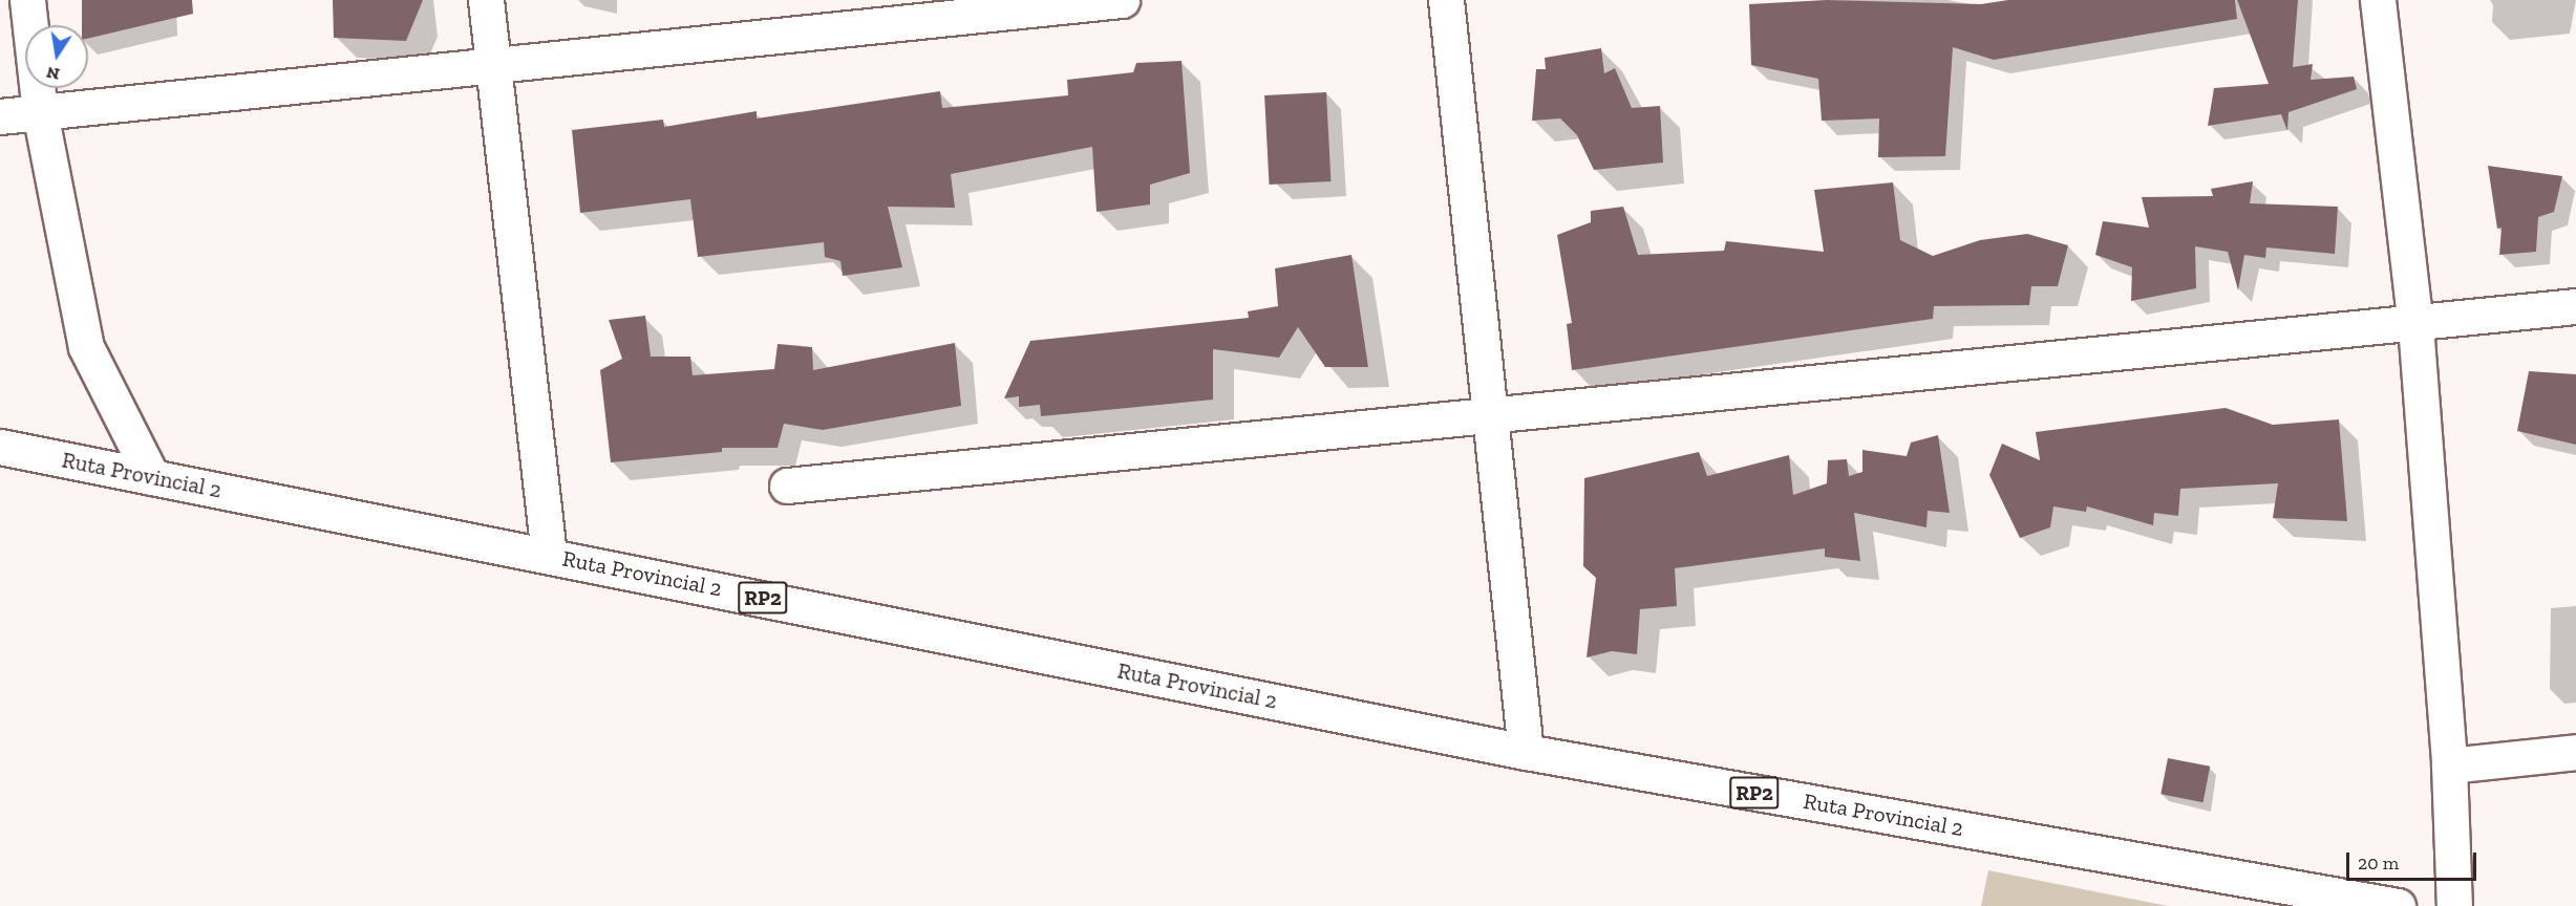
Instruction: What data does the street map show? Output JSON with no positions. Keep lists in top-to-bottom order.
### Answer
{
  "streets": {
    "street": ["Ruta Provincial 2", "RP2"]
  },
  "scale_bar": "20 m",
  "north": "bottom"
}
